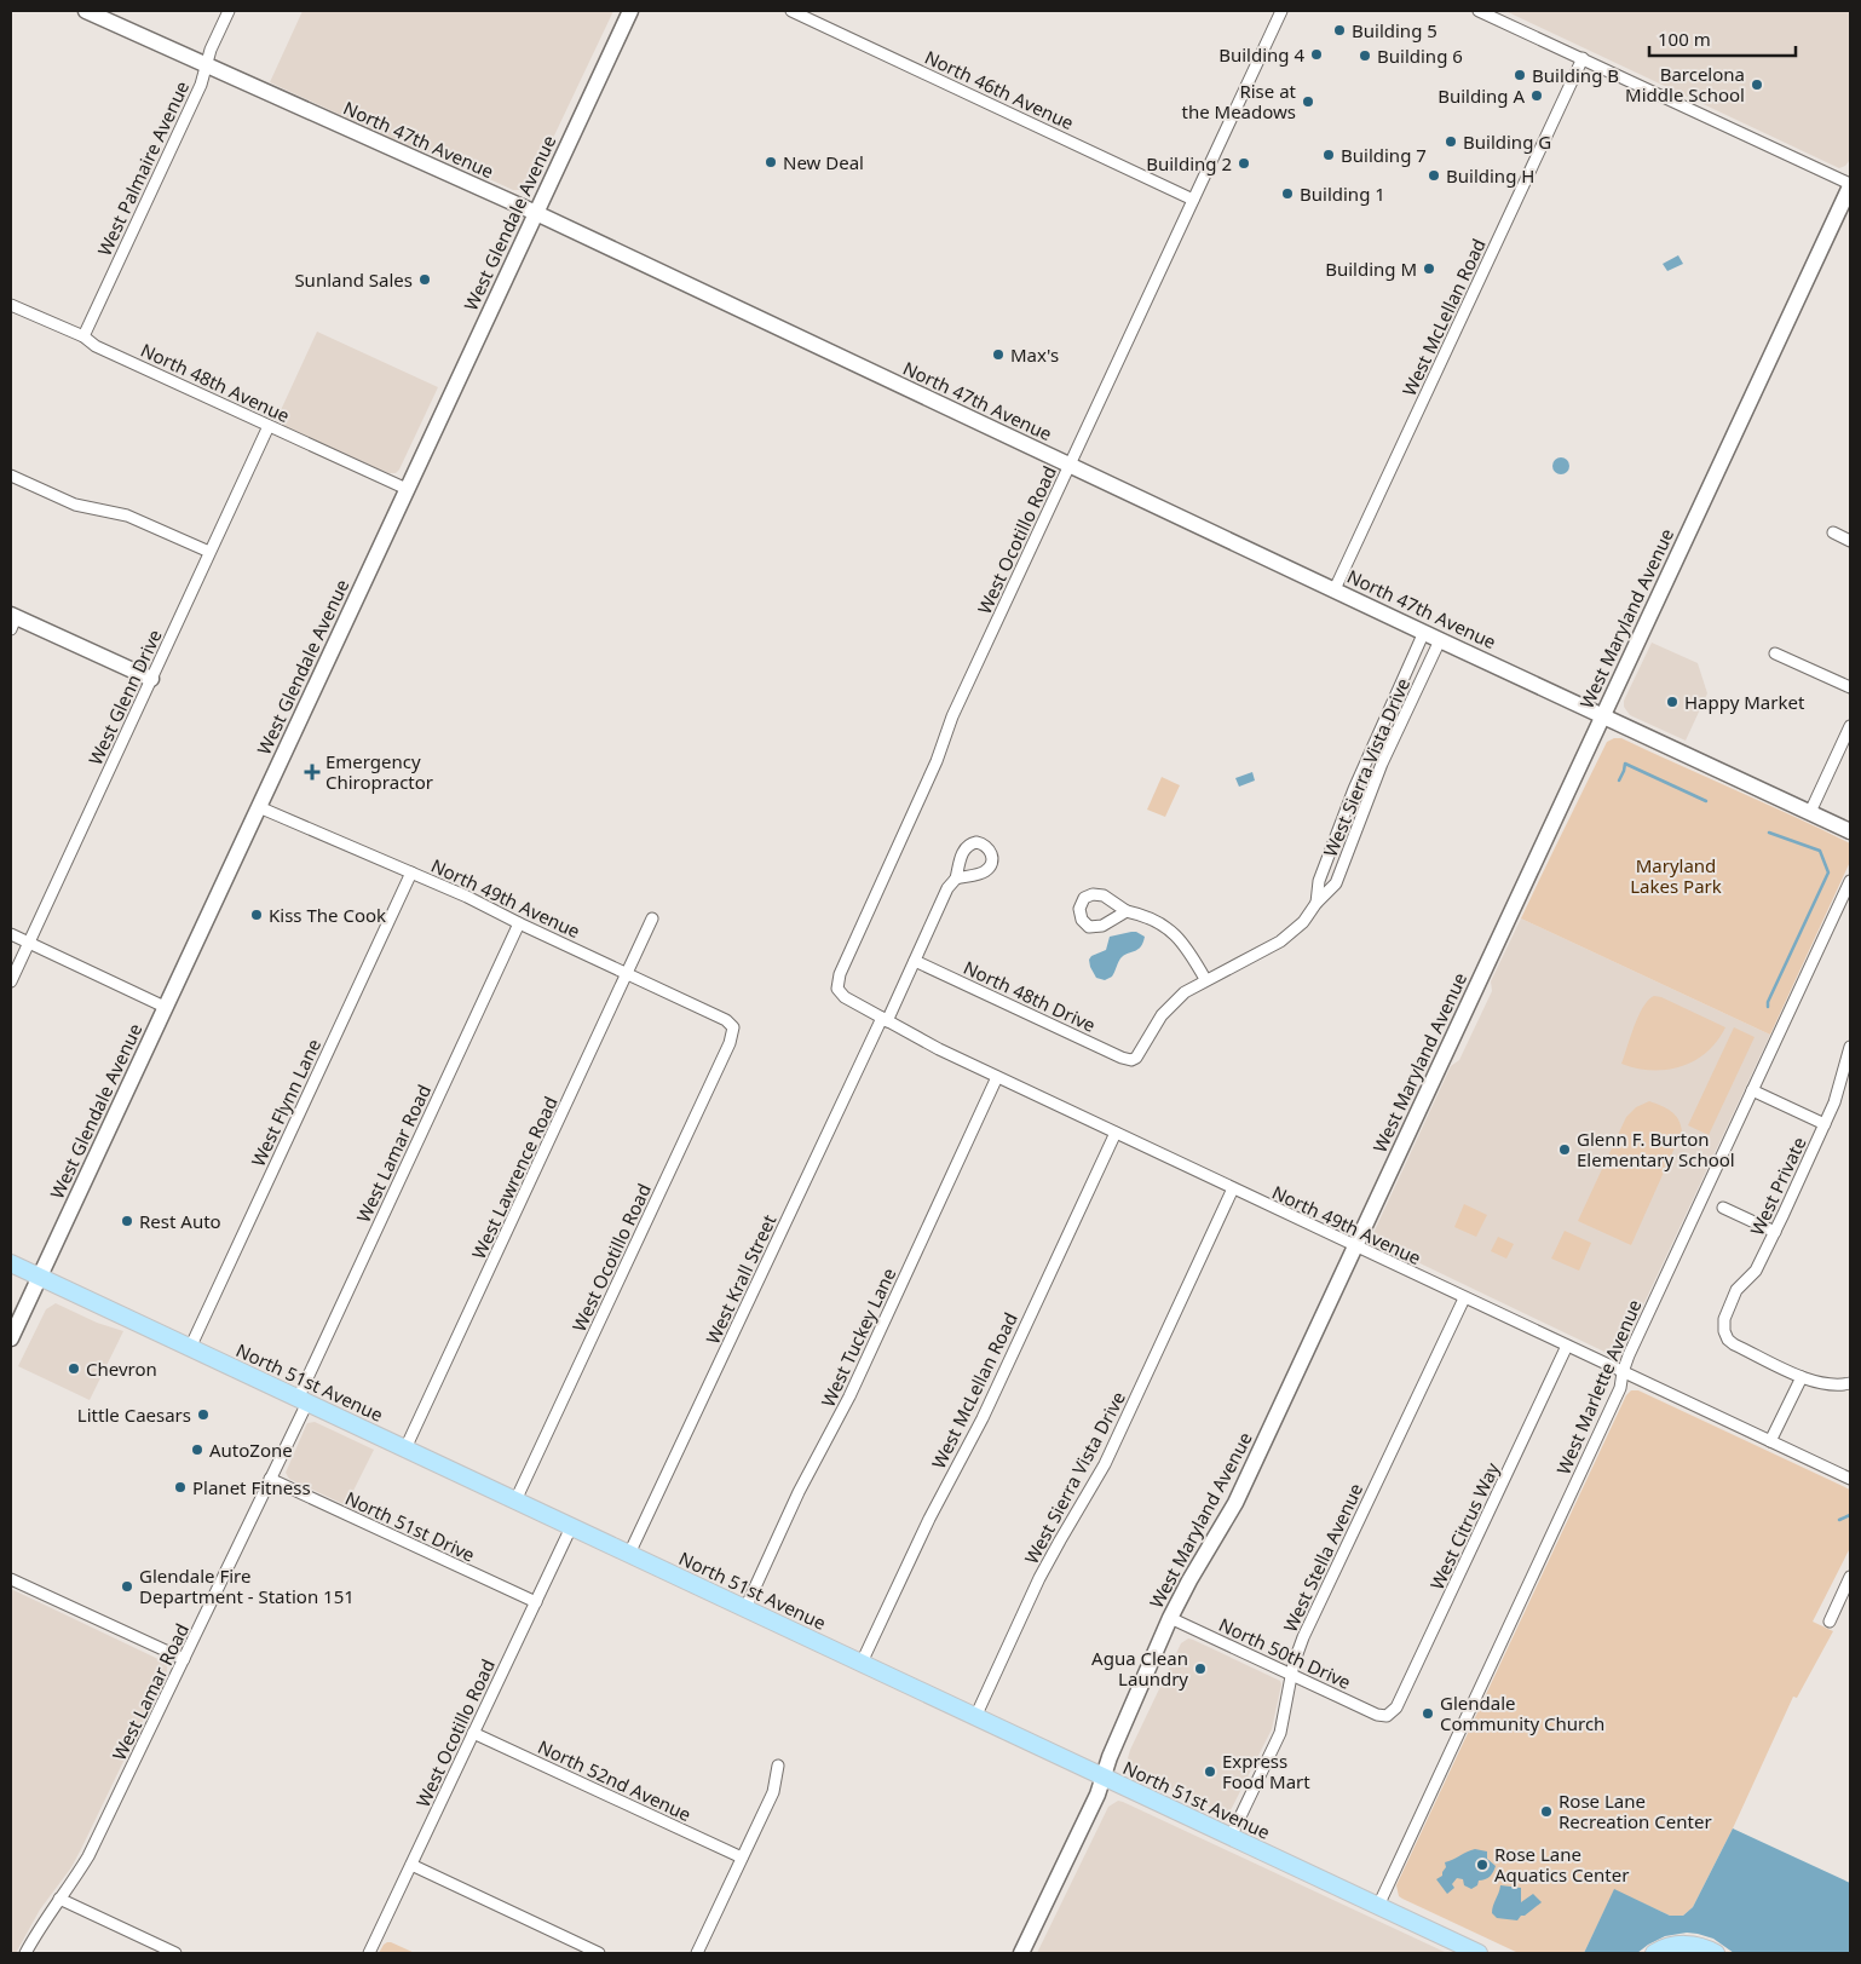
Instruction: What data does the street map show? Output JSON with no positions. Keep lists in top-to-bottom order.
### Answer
{
  "streets": {
    "main road": ["North 51st Avenue"],
    "street": [
      "North 46th Avenue",
      "North 47th Avenue",
      "West Palmaire Avenue",
      "West Glendale Avenue",
      "West McLellan Road",
      "North 48th Avenue",
      "West Ocotillo Road",
      "West Maryland Avenue",
      "West Glenn Drive",
      "West Sierra Vista Drive",
      "North 49th Avenue",
      "North 48th Drive",
      "West Flynn Lane",
      "West Lamar Road",
      "West Lawrence Road",
      "West Private",
      "West Krall Street",
      "West Tuckey Lane",
      "West Marlette Avenue",
      "North 51st Drive",
      "West Citrus Way",
      "West Stella Avenue",
      "North 50th Drive",
      "North 52nd Avenue"
    ]
  },
  "crossings": [
    ["North 46th Avenue", "West Ocotillo Road"],
    ["North 47th Avenue", "West Palmaire Avenue"],
    ["North 47th Avenue", "West Glendale Avenue"],
    ["North 47th Avenue", "West McLellan Road"],
    ["North 47th Avenue", "West Ocotillo Road"],
    ["North 47th Avenue", "West Maryland Avenue"],
    ["North 47th Avenue", "West Sierra Vista Drive"],
    ["West Palmaire Avenue", "North 48th Avenue"],
    ["West Glendale Avenue", "North 48th Avenue"],
    ["West Glendale Avenue", "North 49th Avenue"],
    ["West Glendale Avenue", "North 51st Avenue"],
    ["West McLellan Road", "North 49th Avenue"],
    ["West McLellan Road", "North 51st Avenue"],
    ["North 48th Avenue", "West Glenn Drive"],
    ["West Ocotillo Road", "North 49th Avenue"],
    ["West Ocotillo Road", "North 51st Avenue"],
    ["West Ocotillo Road", "North 51st Drive"],
    ["West Ocotillo Road", "North 52nd Avenue"],
    ["West Maryland Avenue", "North 49th Avenue"],
    ["West Maryland Avenue", "North 51st Avenue"],
    ["West Maryland Avenue", "North 50th Drive"],
    ["West Sierra Vista Drive", "North 49th Avenue"],
    ["West Sierra Vista Drive", "North 48th Drive"],
    ["West Sierra Vista Drive", "North 51st Avenue"],
    ["North 49th Avenue", "West Flynn Lane"],
    ["North 49th Avenue", "West Lamar Road"],
    ["North 49th Avenue", "West Lawrence Road"],
    ["North 49th Avenue", "West Krall Street"],
    ["North 49th Avenue", "West Tuckey Lane"],
    ["North 49th Avenue", "West Marlette Avenue"],
    ["North 49th Avenue", "West Citrus Way"],
    ["North 49th Avenue", "West Stella Avenue"],
    ["North 48th Drive", "West Krall Street"],
    ["West Flynn Lane", "North 51st Avenue"],
    ["West Lamar Road", "North 51st Avenue"],
    ["West Lamar Road", "North 51st Drive"],
    ["West Lawrence Road", "North 51st Avenue"],
    ["West Krall Street", "North 51st Avenue"],
    ["West Tuckey Lane", "North 51st Avenue"],
    ["North 51st Avenue", "West Marlette Avenue"],
    ["North 51st Avenue", "West Stella Avenue"],
    ["West Citrus Way", "North 50th Drive"],
    ["West Stella Avenue", "North 50th Drive"]
  ],
  "parks": ["Maryland Lakes Park"],
  "places": {
    "other": [
      "Building 5",
      "Building 4",
      "Building 6",
      "Building B",
      "Barcelona Middle School",
      "Building A",
      "Rise at the Meadows",
      "Building G",
      "Building 7",
      "New Deal",
      "Building 2",
      "Building H",
      "Building 1",
      "Building M",
      "Sunland Sales",
      "Max's",
      "Happy Market",
      "Kiss The Cook",
      "Glenn F. Burton Elementary School",
      "Rest Auto",
      "Chevron",
      "Little Caesars",
      "AutoZone",
      "Planet Fitness",
      "Glendale Fire Department - Station 151",
      "Agua Clean Laundry",
      "Glendale Community Church",
      "Express Food Mart",
      "Rose Lane Recreation Center",
      "Rose Lane Aquatics Center"
    ],
    "health": ["Emergency Chiropractor"]
  },
  "scale_bar": "100 m"
}
